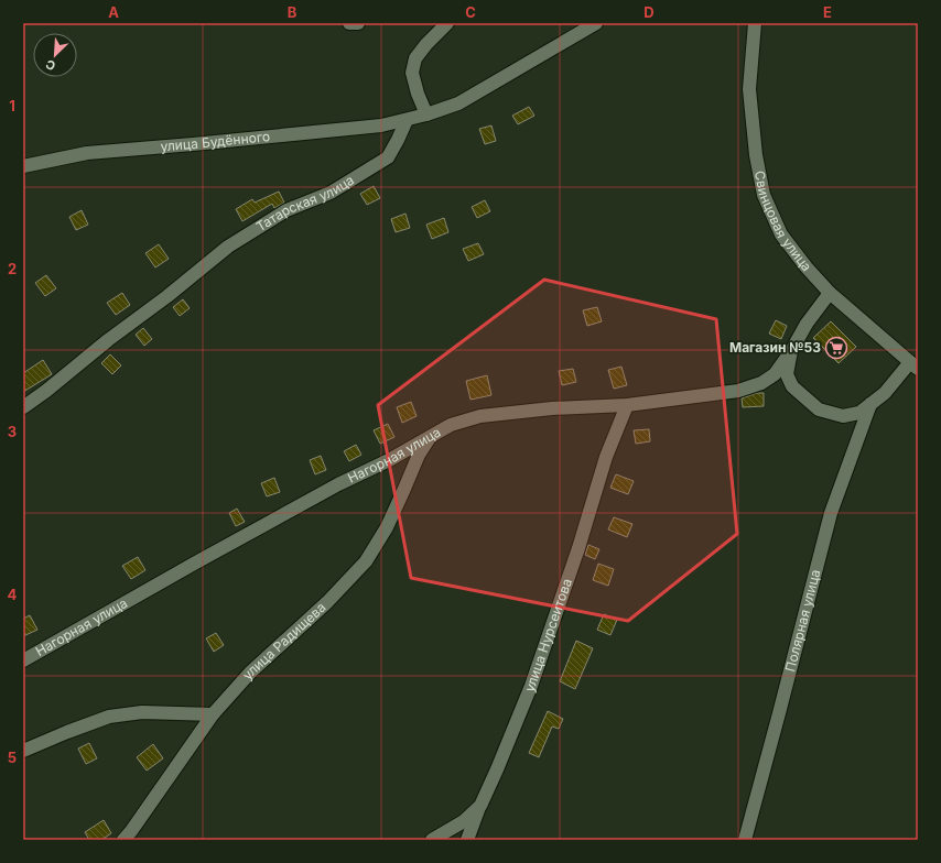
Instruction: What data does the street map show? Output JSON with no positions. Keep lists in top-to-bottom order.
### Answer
{
  "streets": {
    "street": [
      "улица Будённого",
      "Татарская улица",
      "Свинцовая улица",
      "Нагорная улица",
      "Полярная улица",
      "улица Нурсеитова",
      "улица Радищева"
    ]
  },
  "crossings": [
    ["улица Будённого", "Татарская улица"],
    ["Нагорная улица", "улица Нурсеитова"],
    ["Нагорная улица", "улица Радищева"]
  ],
  "places": {
    "supermarket": ["Магазин №53"]
  },
  "north": "bottom left",
  "grid": {
    "columns": [
      "A",
      "B",
      "C",
      "D",
      "E"
    ],
    "rows": [
      "1",
      "2",
      "3",
      "4",
      "5"
    ]
  }
}
